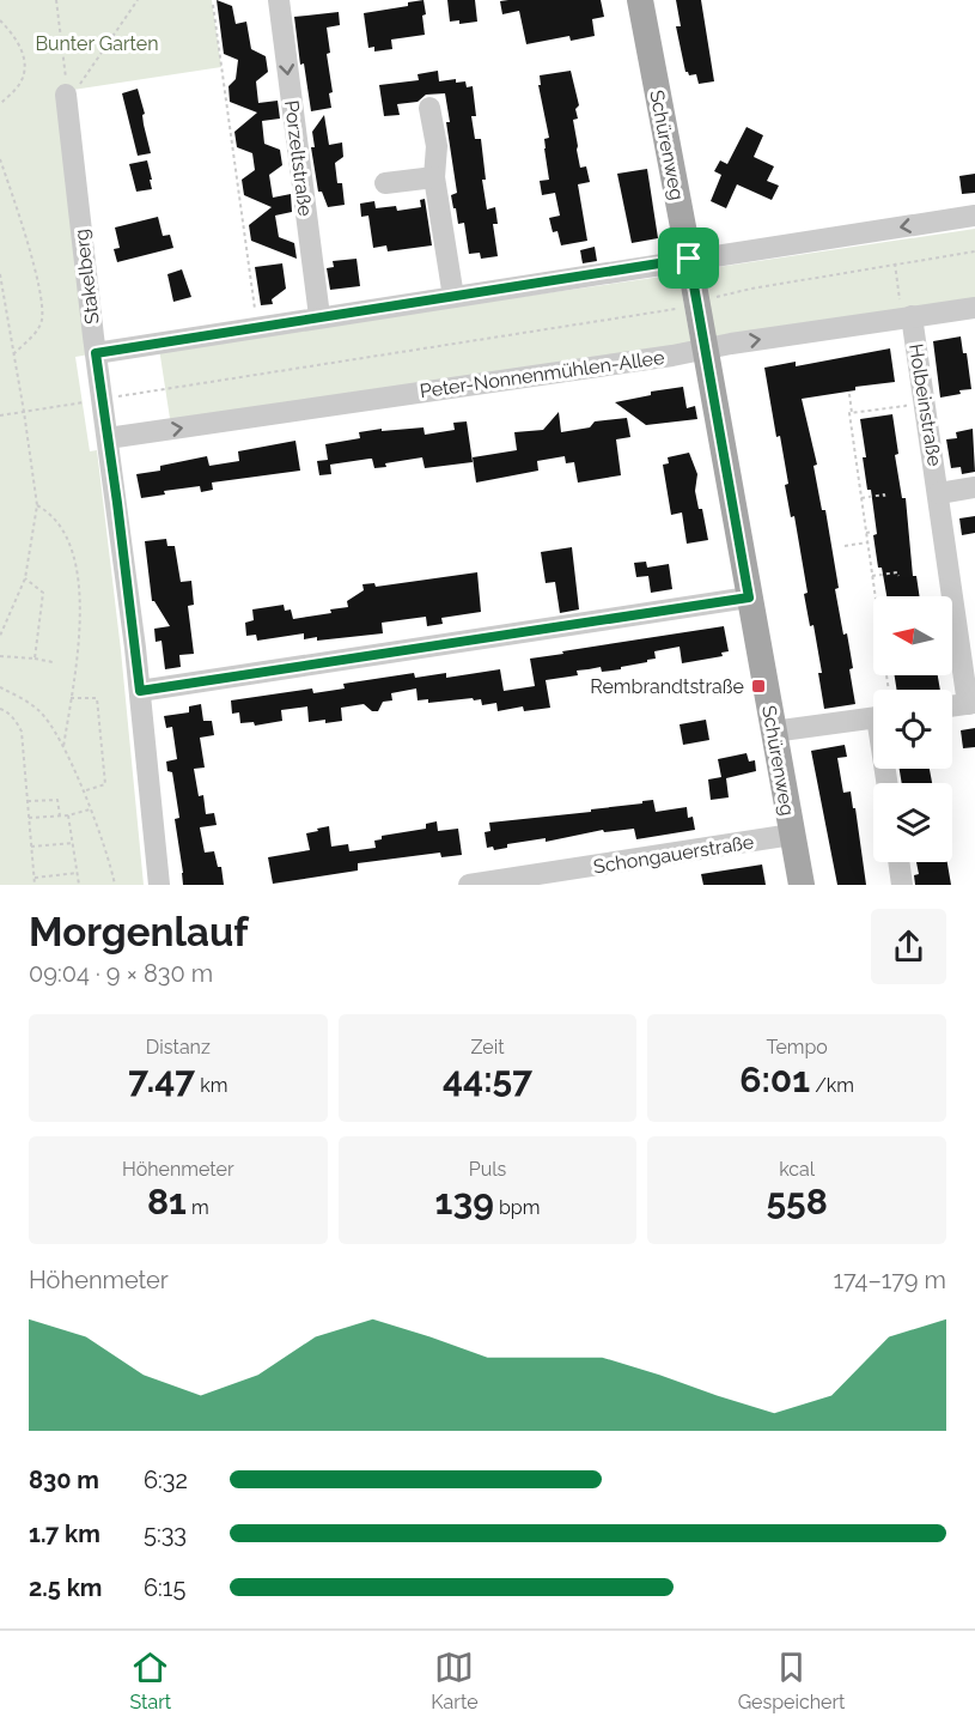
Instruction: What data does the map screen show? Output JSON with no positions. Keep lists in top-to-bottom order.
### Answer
{
  "streets": {
    "main road": ["Schürenweg"],
    "street": [
      "Porzeltstraße",
      "Stakelberg",
      "Peter-Nonnenmühlen-Allee",
      "Holbeinstraße",
      "Schongauerstraße"
    ]
  },
  "crossings": [
    ["Schürenweg", "Peter-Nonnenmühlen-Allee"],
    ["Schürenweg", "Schongauerstraße"],
    ["Stakelberg", "Peter-Nonnenmühlen-Allee"],
    ["Peter-Nonnenmühlen-Allee", "Holbeinstraße"]
  ],
  "parks": ["Bunter Garten"],
  "places": {
    "transit": ["Rembrandtstraße"]
  },
  "north": "left",
  "page": {
    "heading": ["Morgenlauf", "09:04 · 9 × 830 m"],
    "stats": [
      ["Distanz", "7.47 km"],
      ["Zeit", "44:57"],
      ["Tempo", "6:01 /km"],
      ["Höhenmeter", "81 m"],
      ["Puls", "139 bpm"],
      ["kcal", "558"]
    ],
    "chart": ["Höhenmeter", "174–179 m"],
    "list": [
      {
        "name": "830 m",
        "note": "6:32"
      },
      {
        "name": "1.7 km",
        "note": "5:33"
      },
      {
        "name": "2.5 km",
        "note": "6:15"
      }
    ],
    "tabs": ["Start", "Karte", "Gespeichert"]
  }
}
